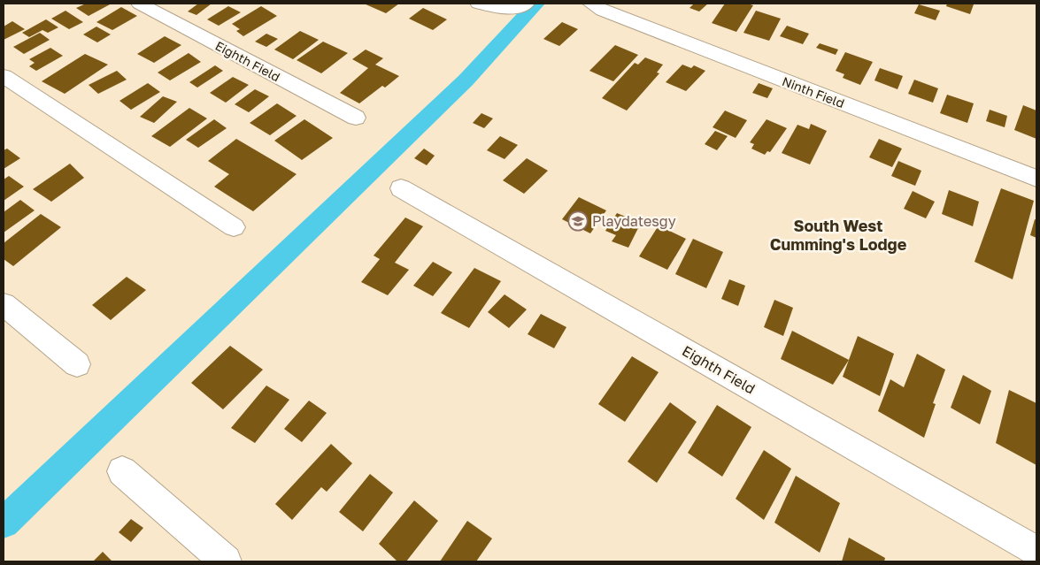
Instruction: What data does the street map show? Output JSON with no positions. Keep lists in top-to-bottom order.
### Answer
{
  "streets": {
    "street": ["Eighth Field", "Ninth Field"]
  },
  "districts": ["South West Cumming's Lodge"],
  "places": {
    "school or university": ["Playdatesgy"]
  }
}
